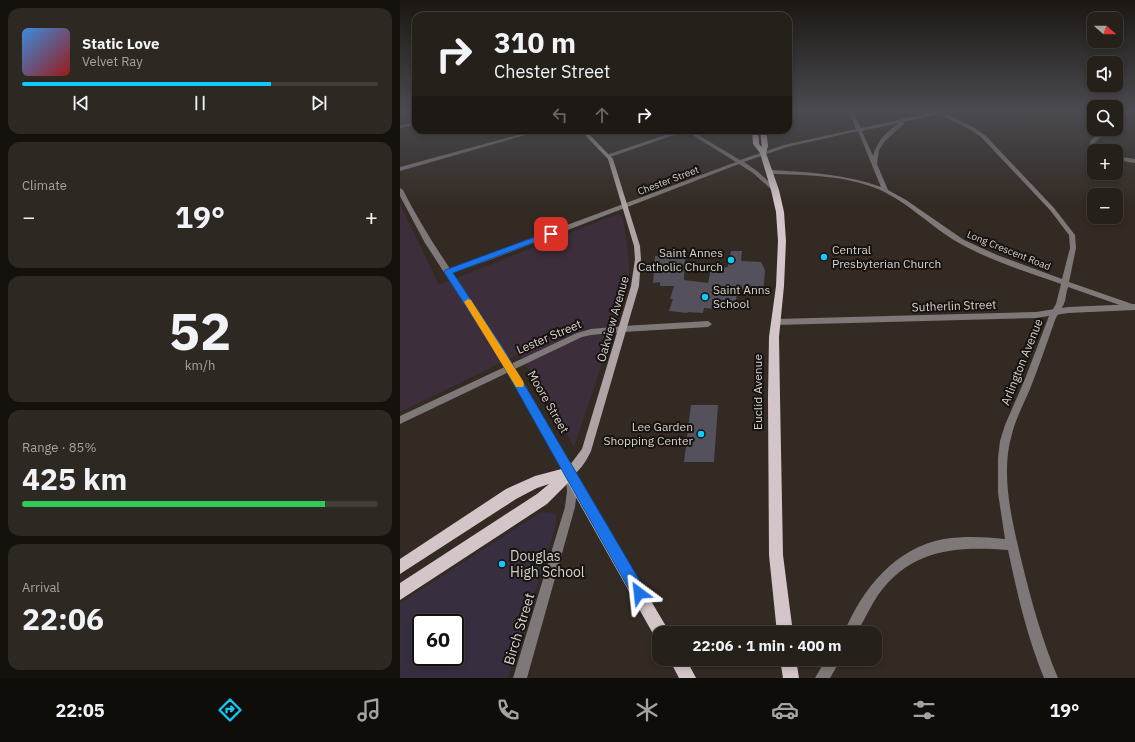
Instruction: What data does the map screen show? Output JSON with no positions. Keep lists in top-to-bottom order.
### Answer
{
  "streets": {
    "main road": ["Oakview Avenue", "Euclid Avenue", "Moore Street"],
    "street": [
      "Chester Street",
      "Long Crescent Road",
      "Sutherlin Street",
      "Lester Street",
      "Arlington Avenue",
      "Birch Street"
    ]
  },
  "crossings": [
    ["Chester Street", "Oakview Avenue"],
    ["Chester Street", "Euclid Avenue"],
    ["Chester Street", "Moore Street"],
    ["Long Crescent Road", "Sutherlin Street"],
    ["Long Crescent Road", "Arlington Avenue"],
    ["Long Crescent Road", "Euclid Avenue"],
    ["Sutherlin Street", "Arlington Avenue"],
    ["Sutherlin Street", "Euclid Avenue"],
    ["Oakview Avenue", "Lester Street"],
    ["Oakview Avenue", "Moore Street"],
    ["Oakview Avenue", "Birch Street"],
    ["Lester Street", "Moore Street"],
    ["Moore Street", "Birch Street"]
  ],
  "places": [
    "Central Presbyterian Church",
    "Saint Annes Catholic Church",
    "Saint Anns School",
    "Lee Garden Shopping Center",
    "Douglas High School"
  ],
  "north": "right",
  "page": {
    "map_buttons": ["+", "−"],
    "turn": ["310 m", "Chester Street"],
    "song": ["Static Love", "Velvet Ray"],
    "tile": [
      "Climate",
      ["52", "km/h"],
      ["Range · 85%", "425 km"],
      ["Arrival", "22:06"]
    ],
    "heat": ["−", "19°", "+"],
    "limit": "60",
    "trip": "22:06 · 1 min · 400 m",
    "tabs": ["22:05", "19°"]
  }
}
